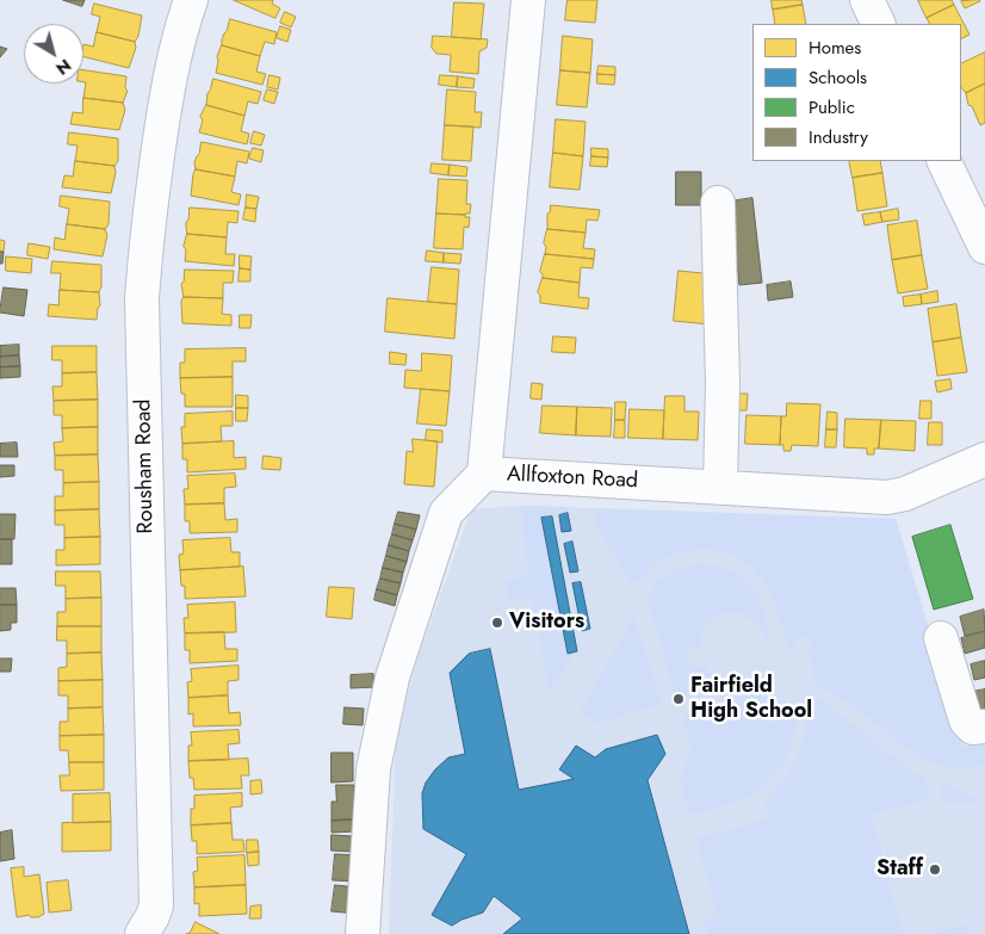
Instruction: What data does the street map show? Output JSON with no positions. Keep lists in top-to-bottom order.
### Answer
{
  "streets": {
    "street": ["Rousham Road", "Allfoxton Road"]
  },
  "places": ["Visitors", "Fairfield High School", "Staff"],
  "legend": [
    "Homes",
    "Schools",
    "Public",
    "Industry"
  ],
  "north": "bottom right"
}
